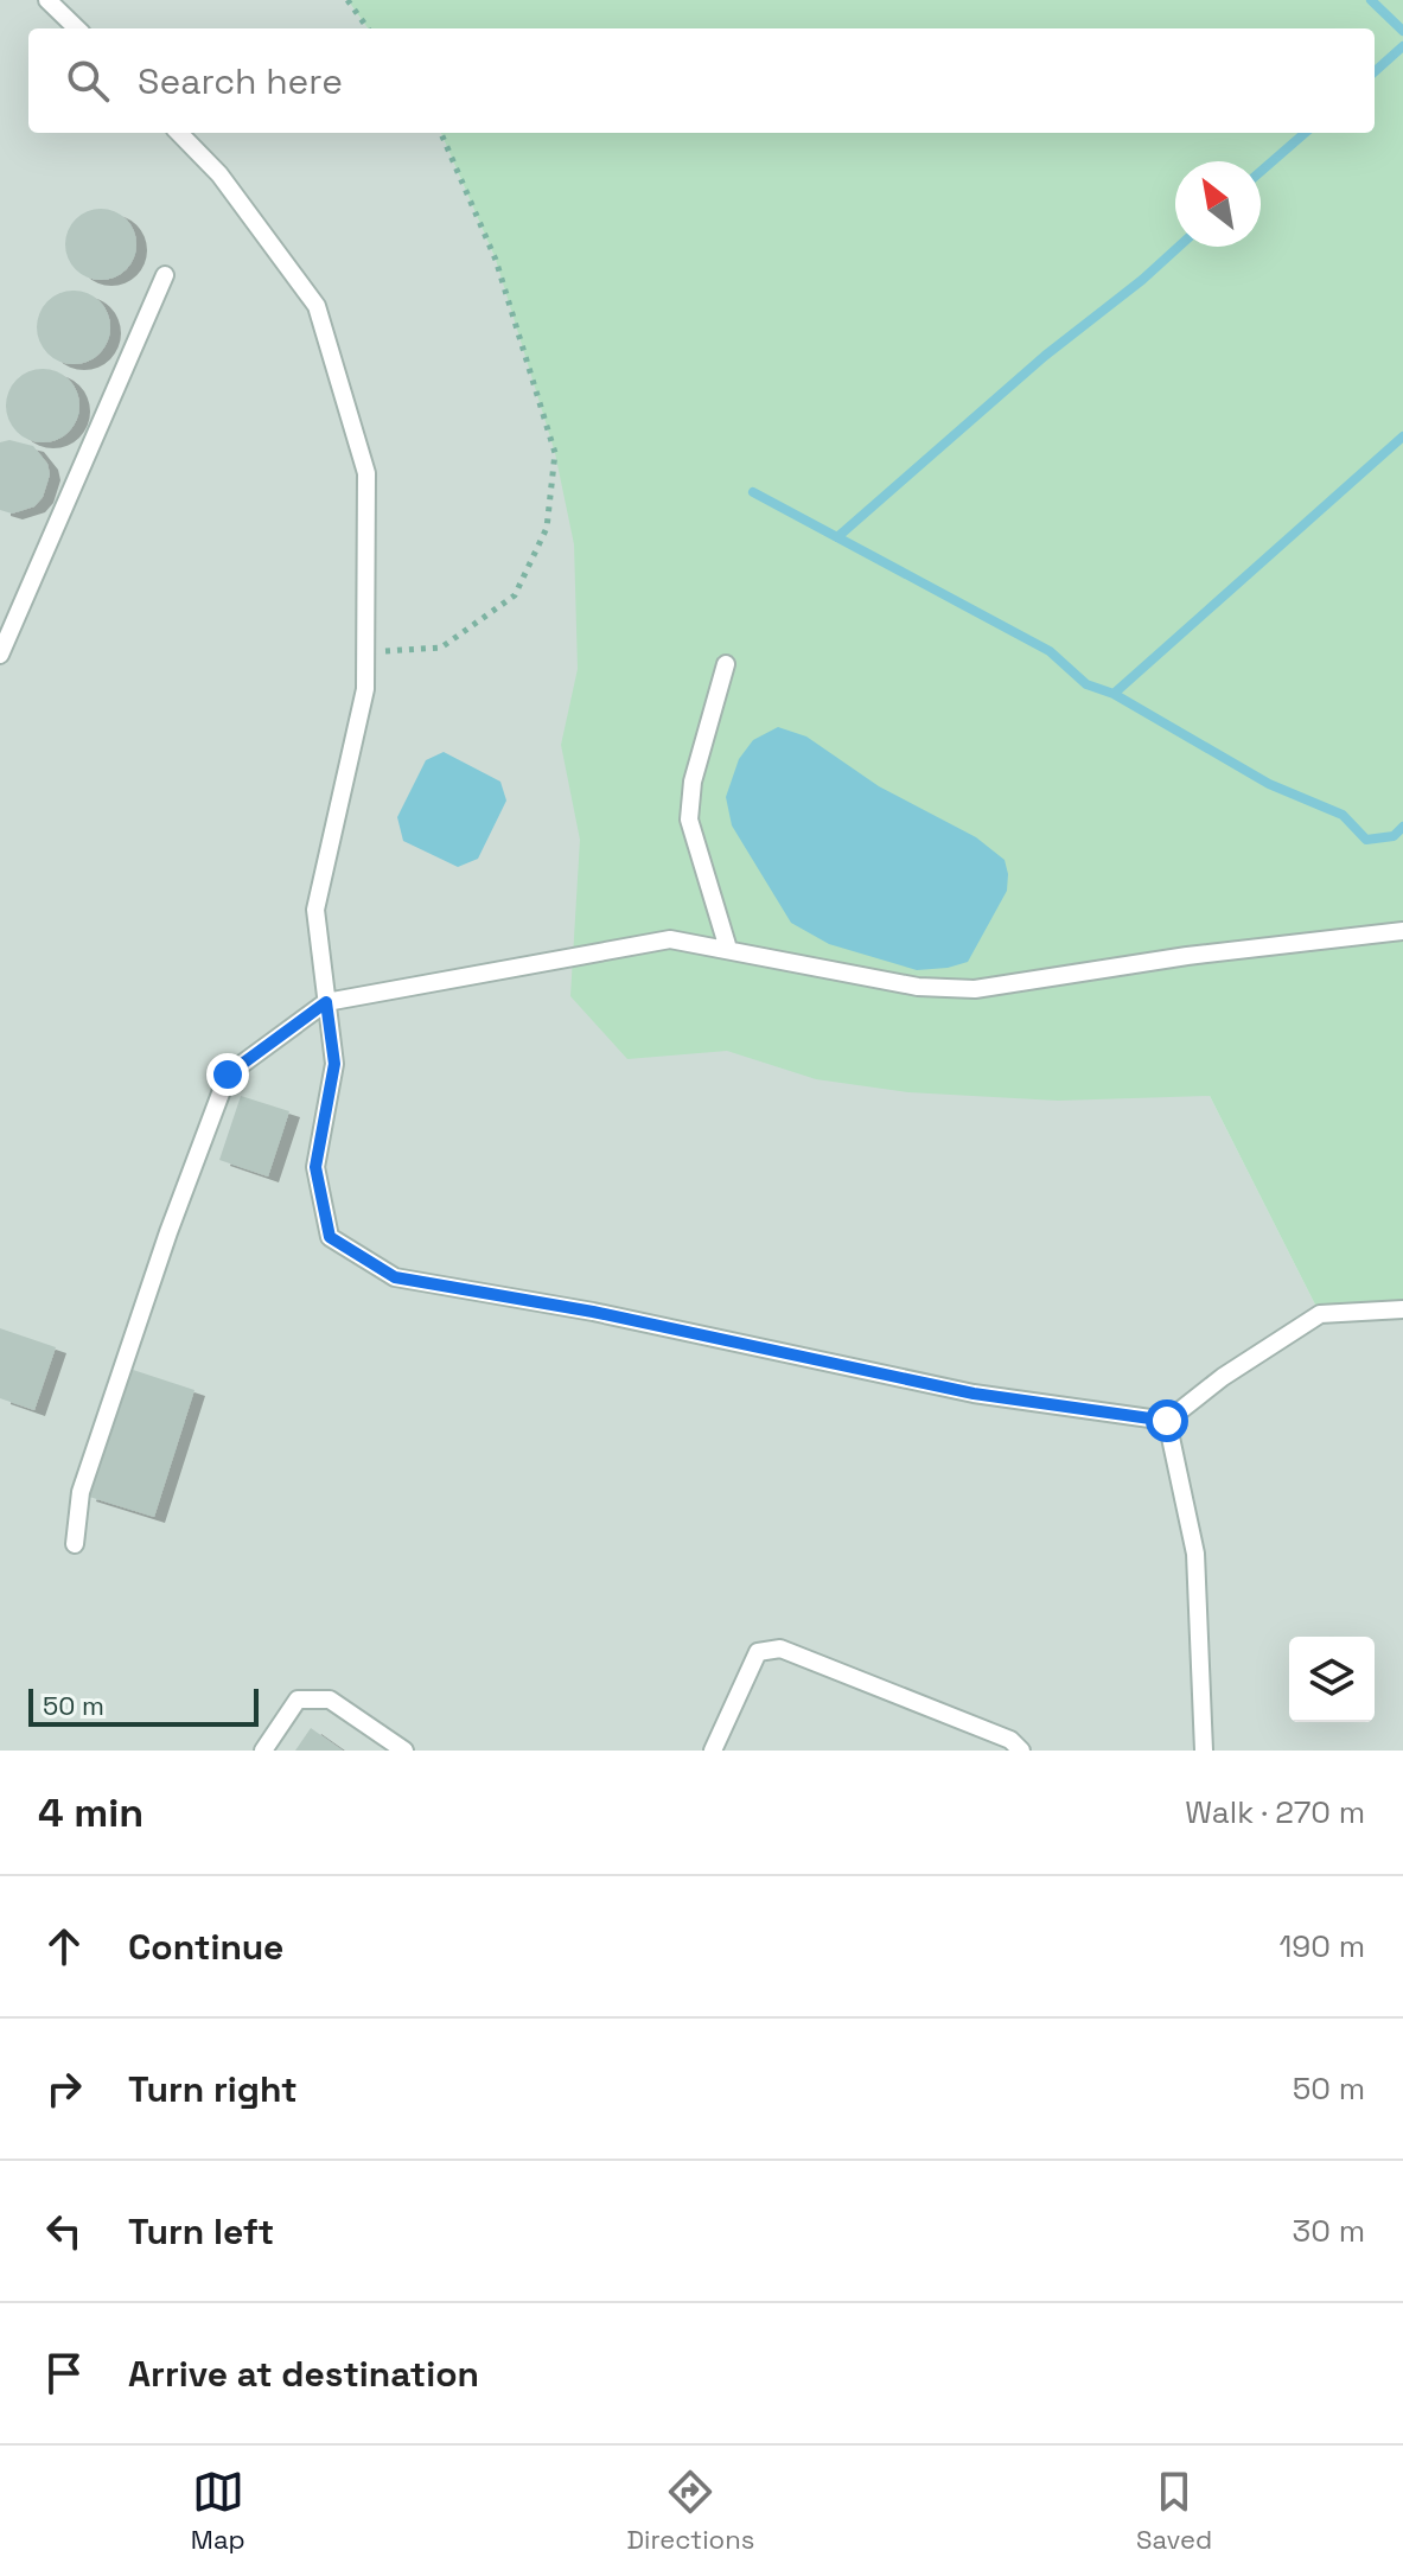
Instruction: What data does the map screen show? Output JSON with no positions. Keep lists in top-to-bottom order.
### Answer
{
  "scale_bar": "50 m",
  "north": "top left",
  "page": {
    "search": "Search here",
    "scale": "50 m",
    "heading": ["4 min", "Walk · 270 m"],
    "list": [
      ["Continue", "190 m"],
      ["Turn right", "50 m"],
      ["Turn left", "30 m"],
      "Arrive at destination"
    ],
    "nav": ["Map", "Directions", "Saved"]
  }
}
